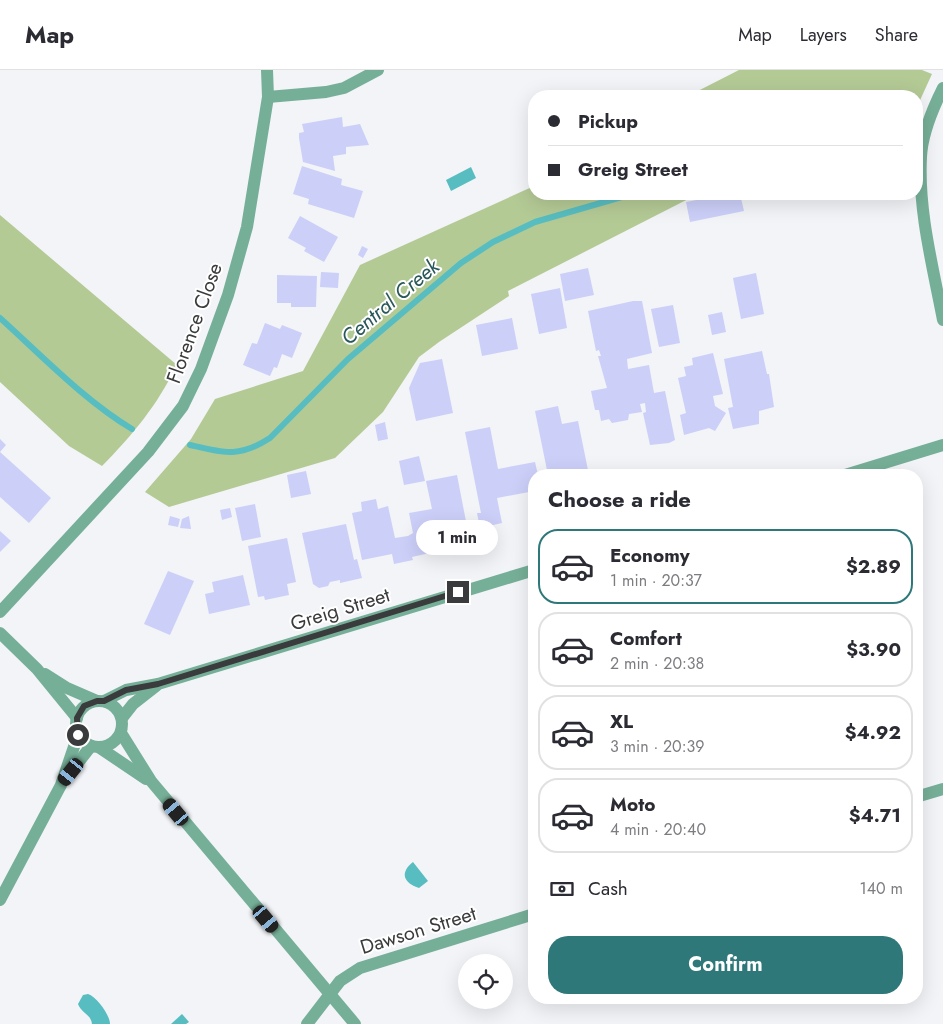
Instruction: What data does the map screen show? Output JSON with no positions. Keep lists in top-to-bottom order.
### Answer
{
  "streets": {
    "street": ["Florence Close", "Greig Street", "Dawson Street"]
  },
  "water": ["Central Creek"],
  "page": {
    "header": "Map",
    "nav": ["Map", "Layers", "Share"],
    "banner": ["Pickup", "Greig Street"],
    "heading": "Choose a ride",
    "bubble": "1 min",
    "list": [
      {
        "name": "Economy",
        "note": "1 min · 20:37",
        "value": "$2.89"
      },
      {
        "name": "Comfort",
        "note": "2 min · 20:38",
        "value": "$3.90"
      },
      {
        "name": "XL",
        "note": "3 min · 20:39",
        "value": "$4.92"
      },
      {
        "name": "Moto",
        "note": "4 min · 20:40",
        "value": "$4.71"
      }
    ],
    "pay": ["Cash", "140 m"],
    "buttons": "Confirm"
  }
}
